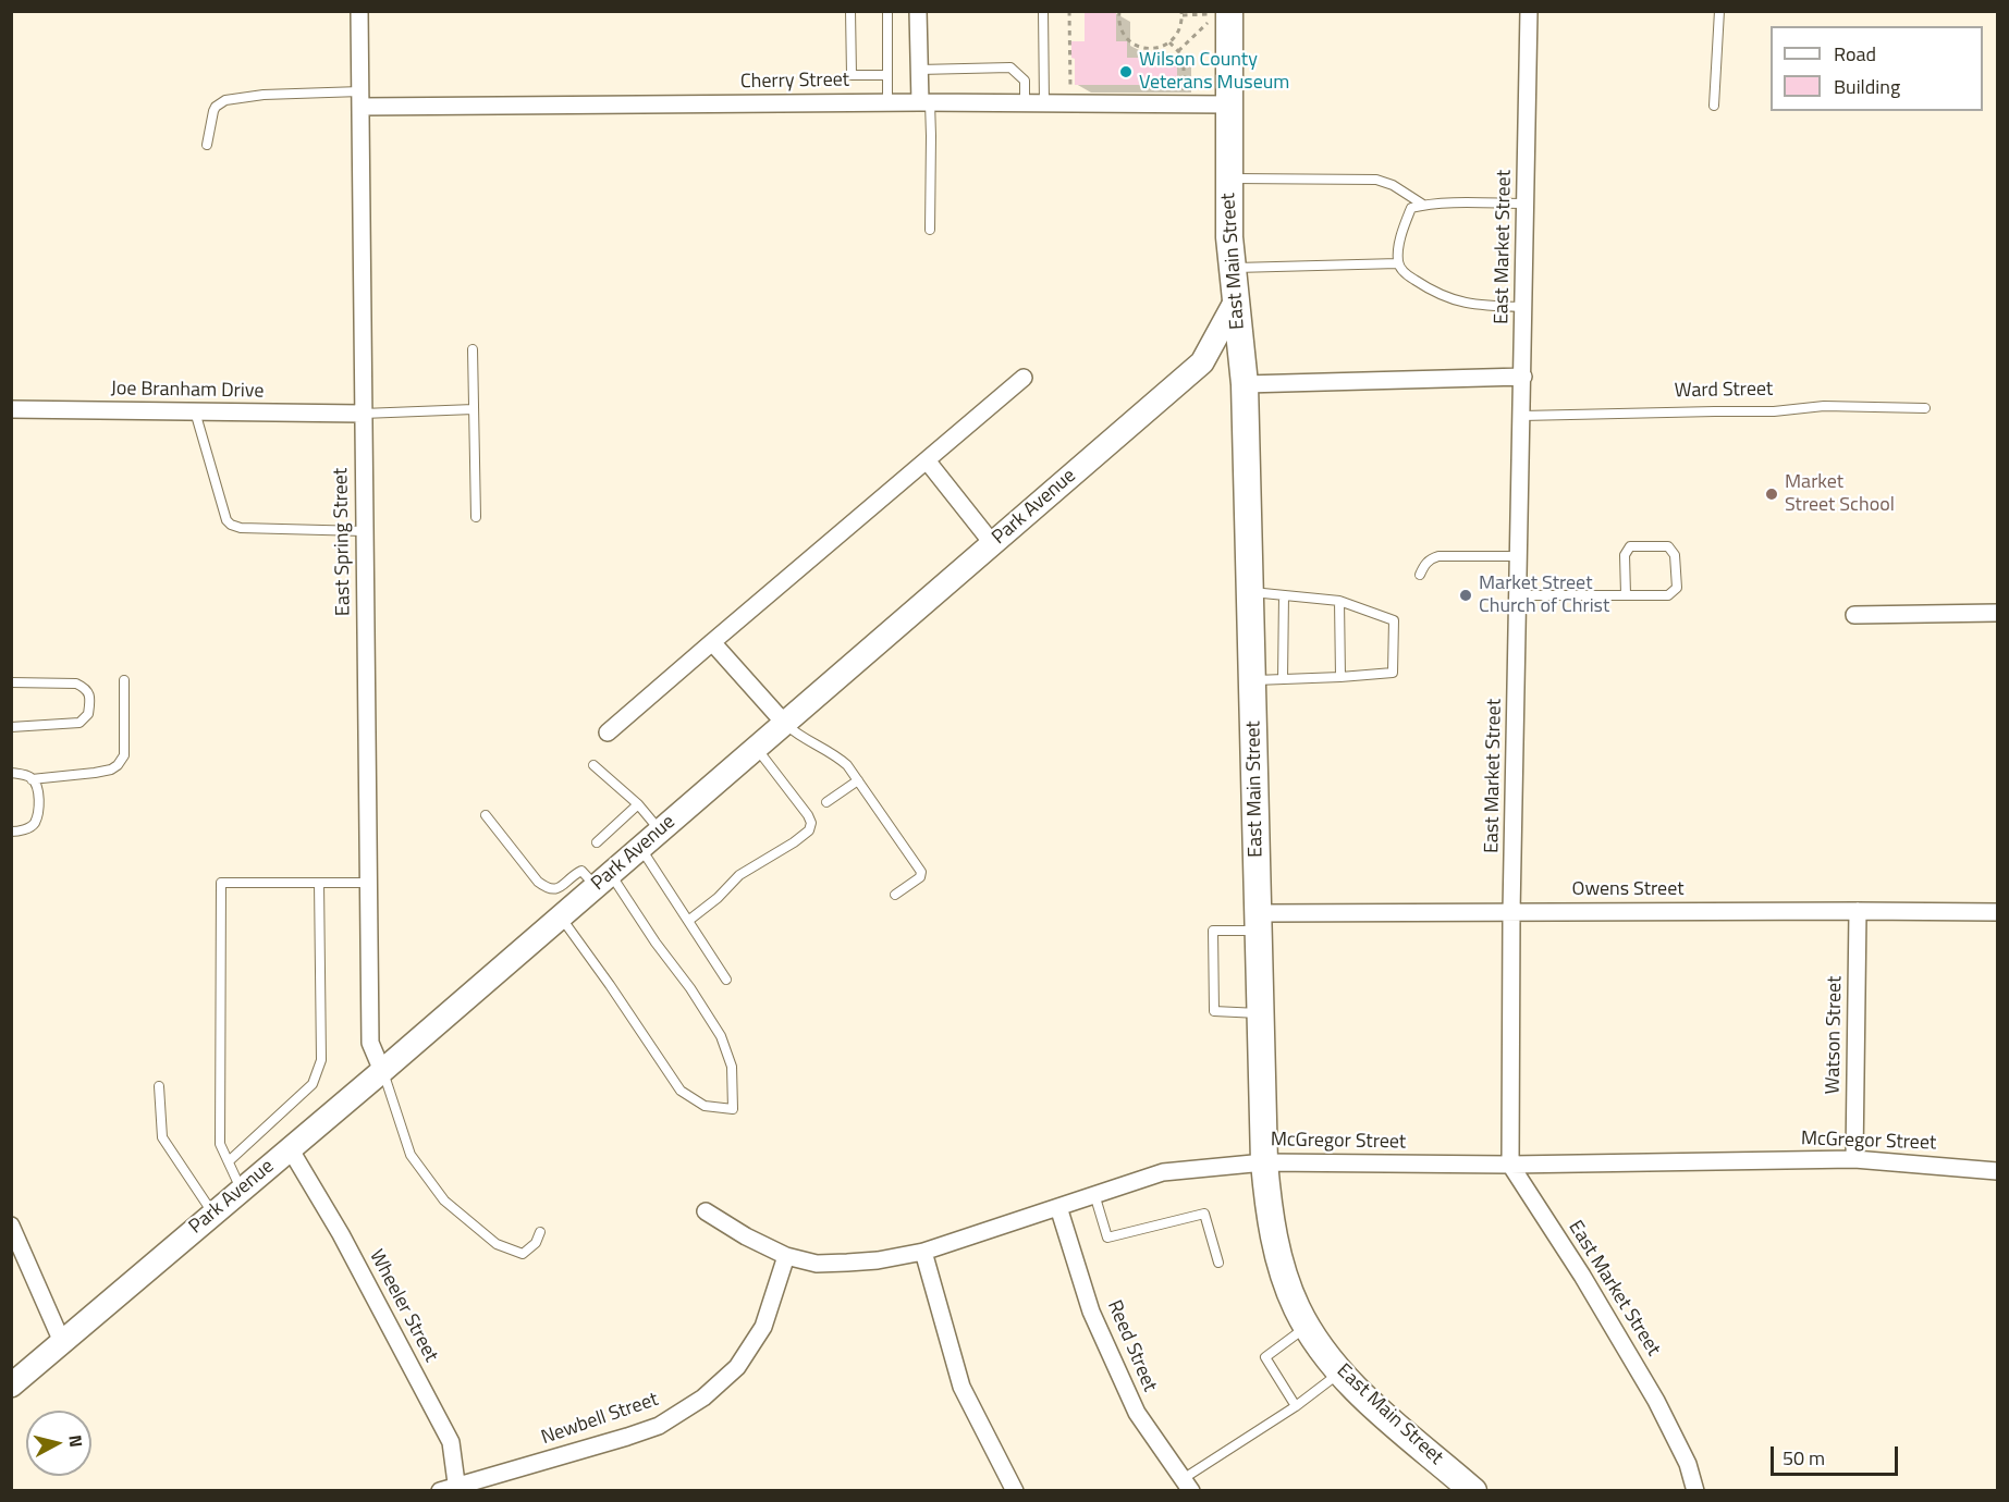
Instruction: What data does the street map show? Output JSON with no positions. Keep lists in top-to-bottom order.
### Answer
{
  "streets": {
    "main road": ["East Main Street"],
    "street": [
      "Cherry Street",
      "East Market Street",
      "Joe Branham Drive",
      "Park Avenue",
      "East Spring Street",
      "Owens Street",
      "Watson Street",
      "McGregor Street",
      "Wheeler Street",
      "Reed Street",
      "Newbell Street"
    ],
    "lane": ["Ward Street"]
  },
  "crossings": [
    ["Cherry Street", "East Main Street"],
    ["Cherry Street", "East Spring Street"],
    ["East Market Street", "Ward Street"],
    ["East Market Street", "Owens Street"],
    ["East Market Street", "McGregor Street"],
    ["East Main Street", "Park Avenue"],
    ["East Main Street", "Owens Street"],
    ["East Main Street", "McGregor Street"],
    ["Joe Branham Drive", "East Spring Street"],
    ["Park Avenue", "East Spring Street"],
    ["Park Avenue", "Wheeler Street"],
    ["Owens Street", "Watson Street"],
    ["Watson Street", "McGregor Street"],
    ["McGregor Street", "Reed Street"],
    ["McGregor Street", "Newbell Street"],
    ["Wheeler Street", "Newbell Street"]
  ],
  "places": ["Wilson County Veterans Museum", "Market Street School", "Market Street Church of Christ"],
  "legend": ["Road", "Building"],
  "scale_bar": "50 m",
  "north": "right"
}
